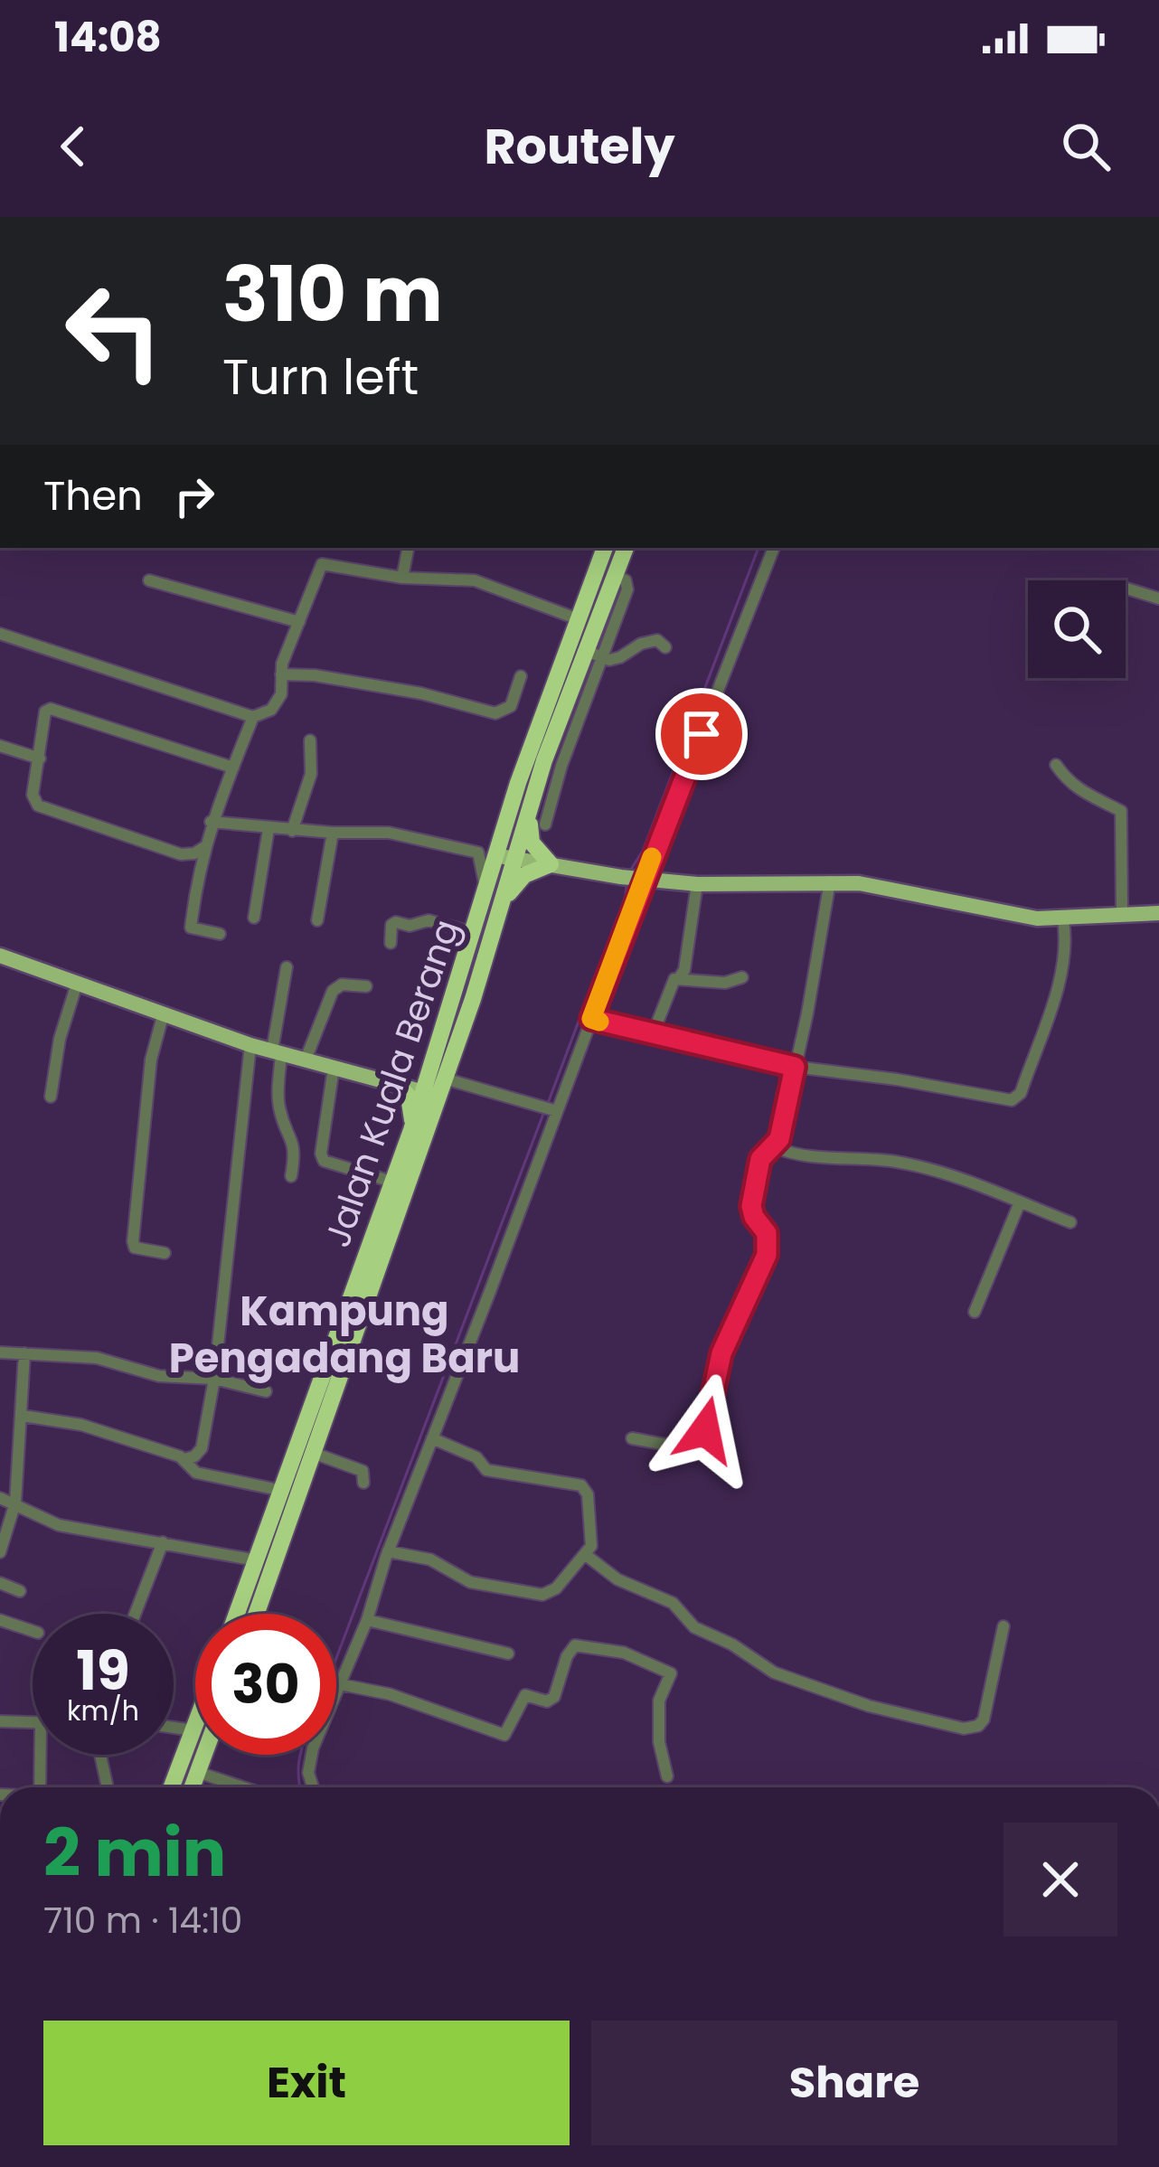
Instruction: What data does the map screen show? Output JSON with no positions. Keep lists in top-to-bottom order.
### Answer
{
  "streets": {
    "highway": ["Jalan Kuala Berang"]
  },
  "districts": ["Kampung Pengadang Baru"],
  "page": {
    "status": "14:08",
    "header": "Routely",
    "turn": ["310 m", "Turn left"],
    "then": "Then",
    "speed": "19 km/h",
    "limit": "30",
    "heading": ["2 min", "710 m · 14:10"],
    "buttons": ["Exit", "Share"]
  }
}
